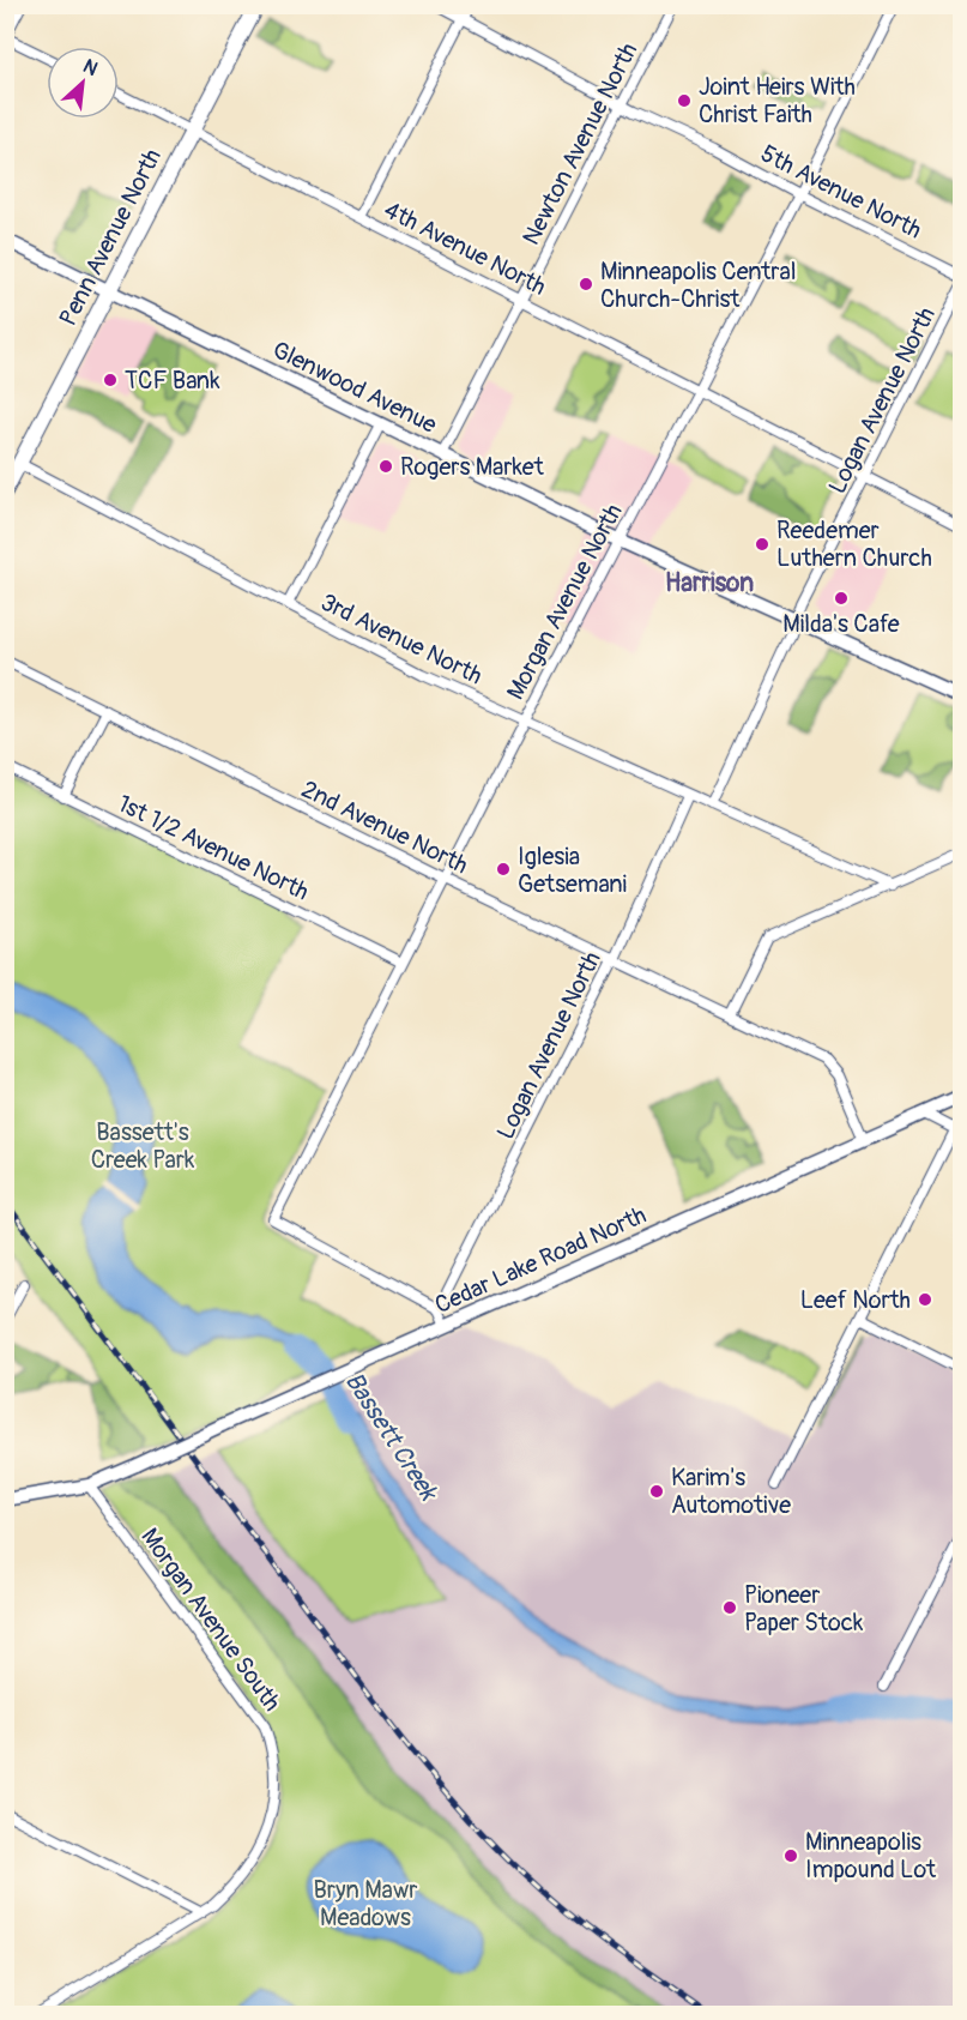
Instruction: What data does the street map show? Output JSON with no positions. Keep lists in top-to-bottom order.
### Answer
{
  "streets": {
    "main road": ["Penn Avenue North"],
    "street": [
      "Newton Avenue North",
      "5th Avenue North",
      "4th Avenue North",
      "Glenwood Avenue",
      "Logan Avenue North",
      "Morgan Avenue North",
      "3rd Avenue North",
      "2nd Avenue North",
      "1st 1/2 Avenue North",
      "Cedar Lake Road North",
      "Morgan Avenue South"
    ]
  },
  "crossings": [
    ["Newton Avenue North", "5th Avenue North"],
    ["Newton Avenue North", "4th Avenue North"],
    ["Newton Avenue North", "Glenwood Avenue"],
    ["5th Avenue North", "Morgan Avenue North"],
    ["Penn Avenue North", "4th Avenue North"],
    ["Penn Avenue North", "Glenwood Avenue"],
    ["Penn Avenue North", "3rd Avenue North"],
    ["4th Avenue North", "Logan Avenue North"],
    ["4th Avenue North", "Morgan Avenue North"],
    ["Glenwood Avenue", "Logan Avenue North"],
    ["Glenwood Avenue", "Morgan Avenue North"],
    ["Logan Avenue North", "Morgan Avenue North"],
    ["Logan Avenue North", "3rd Avenue North"],
    ["Logan Avenue North", "2nd Avenue North"],
    ["Morgan Avenue North", "3rd Avenue North"],
    ["Morgan Avenue North", "2nd Avenue North"],
    ["Morgan Avenue North", "1st 1/2 Avenue North"],
    ["2nd Avenue North", "Cedar Lake Road North"],
    ["Cedar Lake Road North", "Morgan Avenue South"]
  ],
  "districts": ["Harrison"],
  "water": ["Bassett Creek"],
  "parks": ["Bassett's Creek Park", "Bryn Mawr Meadows"],
  "places": [
    "Joint Heirs With Christ Faith",
    "Minneapolis Central Church-Christ",
    "TCF Bank",
    "Rogers Market",
    "Reedemer Luthern Church",
    "Milda's Cafe",
    "Iglesia Getsemani",
    "Leef North",
    "Karim's Automotive",
    "Pioneer Paper Stock",
    "Minneapolis Impound Lot"
  ],
  "north": "top right"
}
